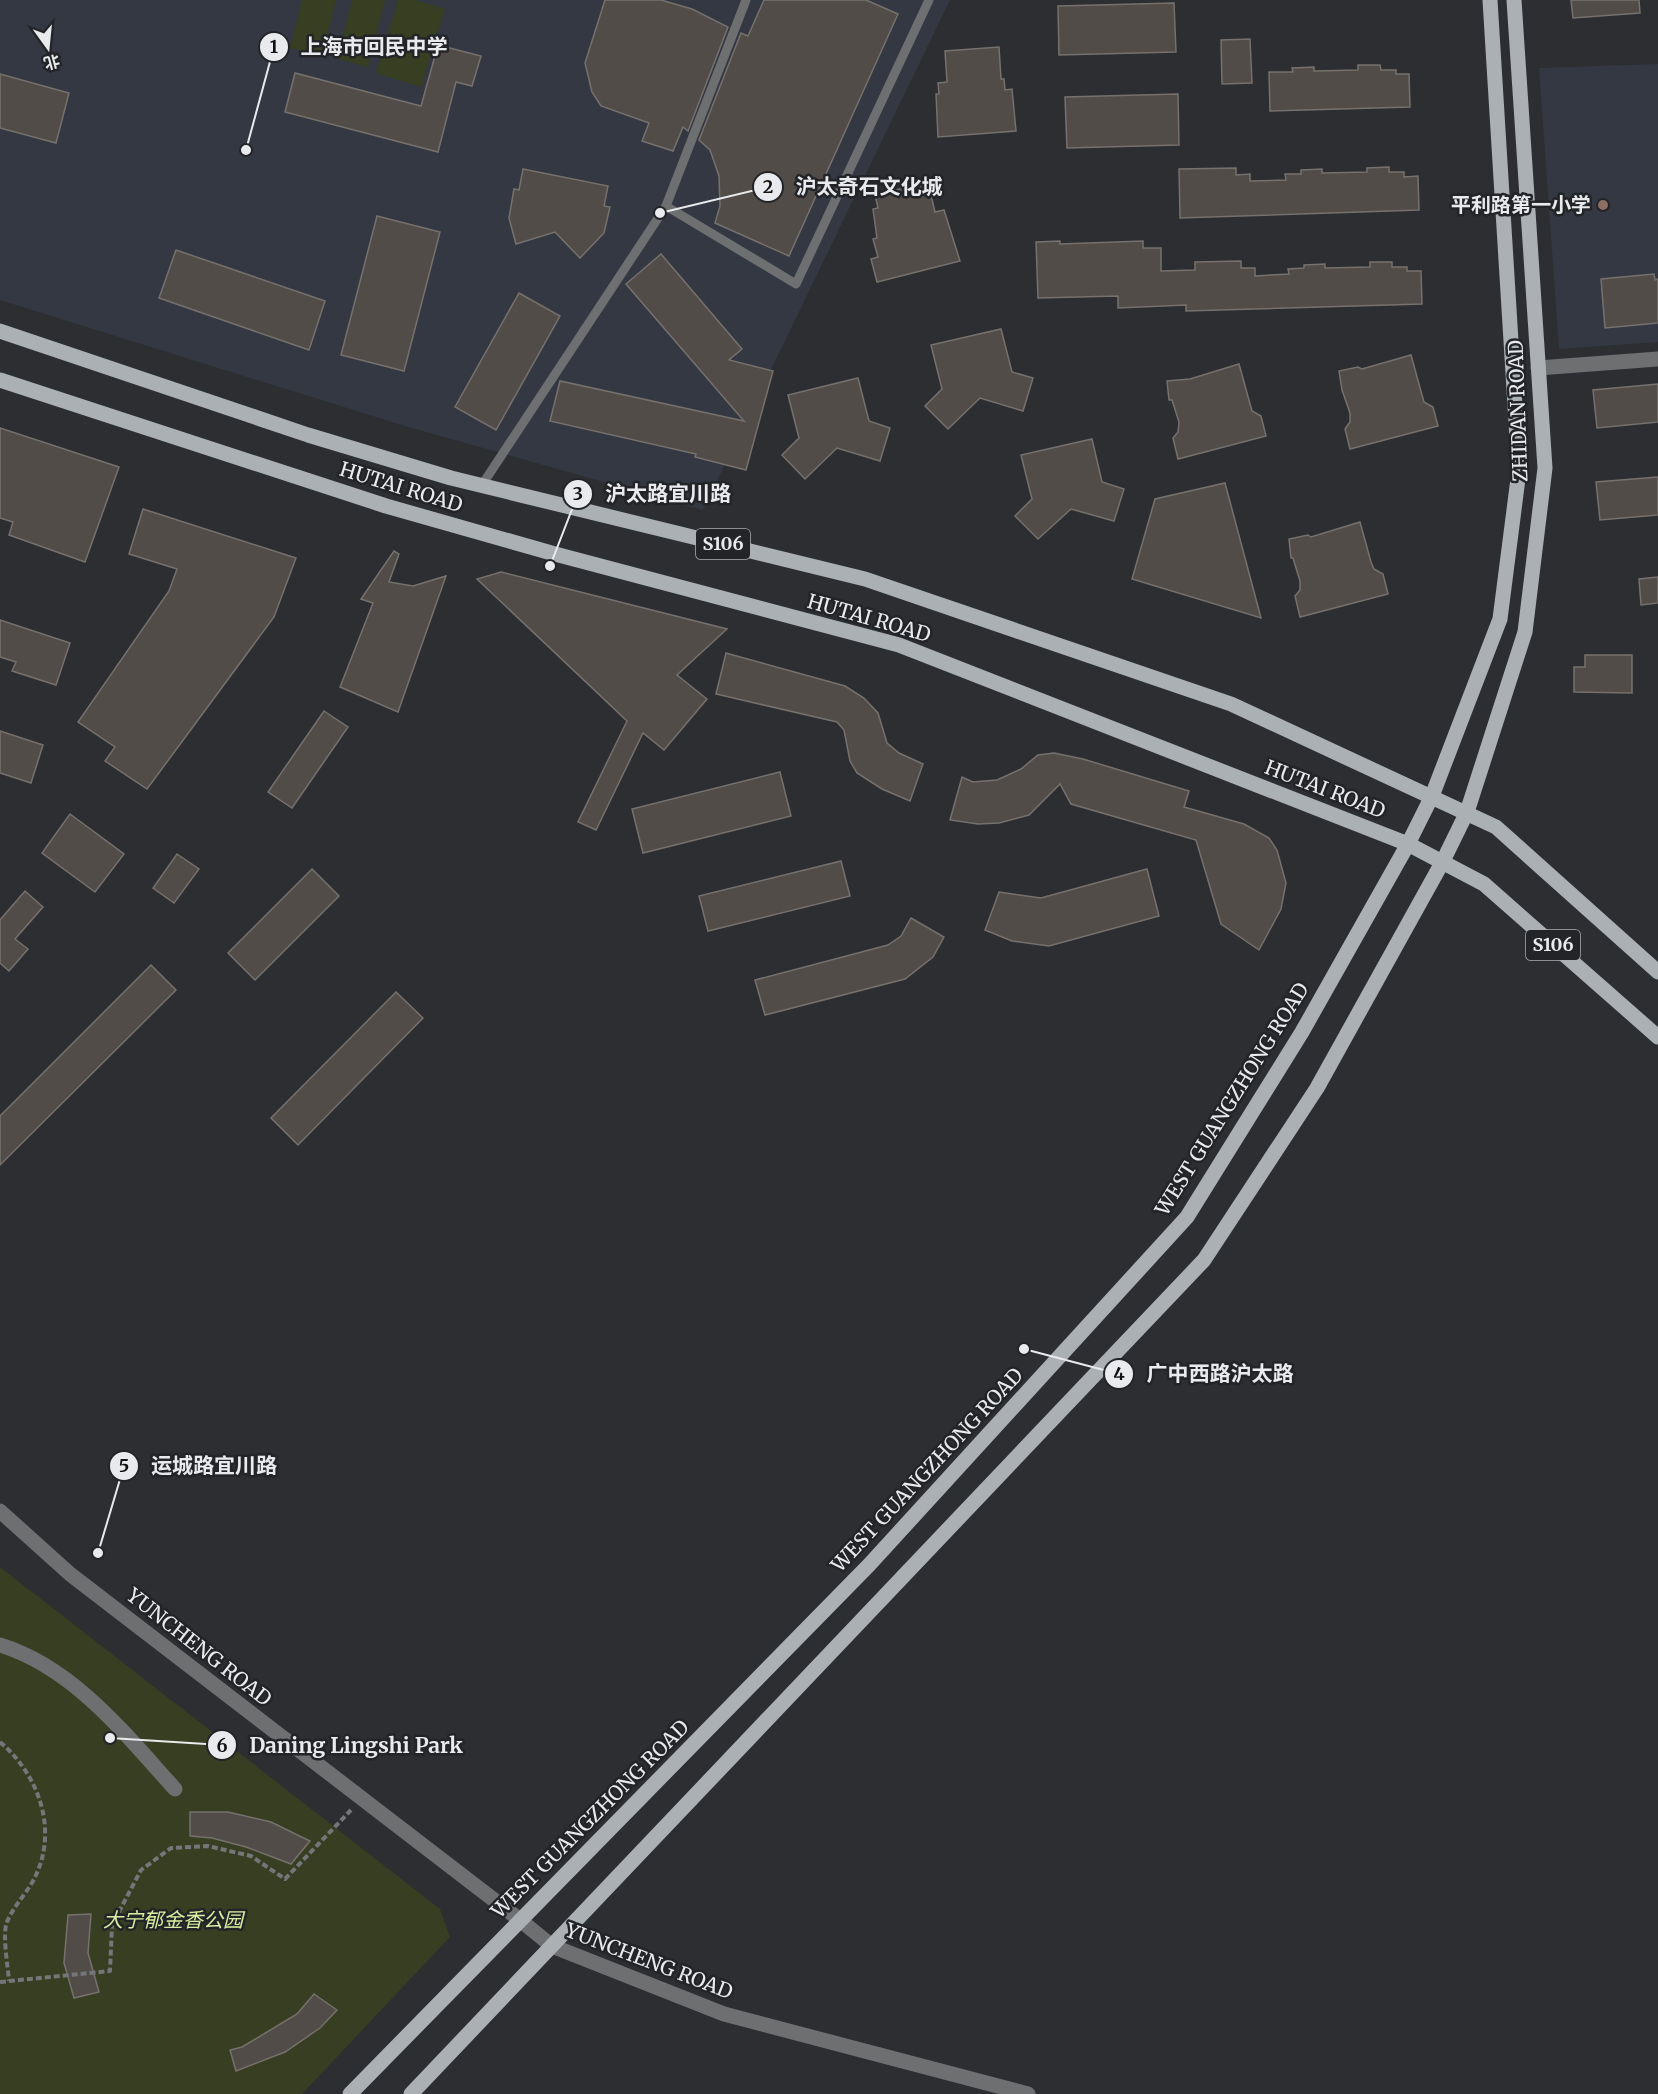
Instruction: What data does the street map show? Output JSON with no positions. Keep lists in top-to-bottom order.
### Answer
{
  "streets": {
    "main road": [
      "ZHIDAN ROAD",
      "HUTAI ROAD",
      "S106",
      "WEST GUANGZHONG ROAD"
    ],
    "street": ["YUNCHENG ROAD"]
  },
  "crossings": [
    ["ZHIDAN ROAD", "HUTAI ROAD"],
    ["ZHIDAN ROAD", "WEST GUANGZHONG ROAD"],
    ["HUTAI ROAD", "WEST GUANGZHONG ROAD"],
    ["WEST GUANGZHONG ROAD", "YUNCHENG ROAD"]
  ],
  "parks": ["大宁郁金香公园"],
  "places": [
    "上海市回民中学",
    "平利路第一小学",
    "沪太奇石文化城",
    "沪太路宜川路",
    "广中西路沪太路",
    "运城路宜川路",
    "Daning Lingshi Park"
  ],
  "north": "bottom"
}
